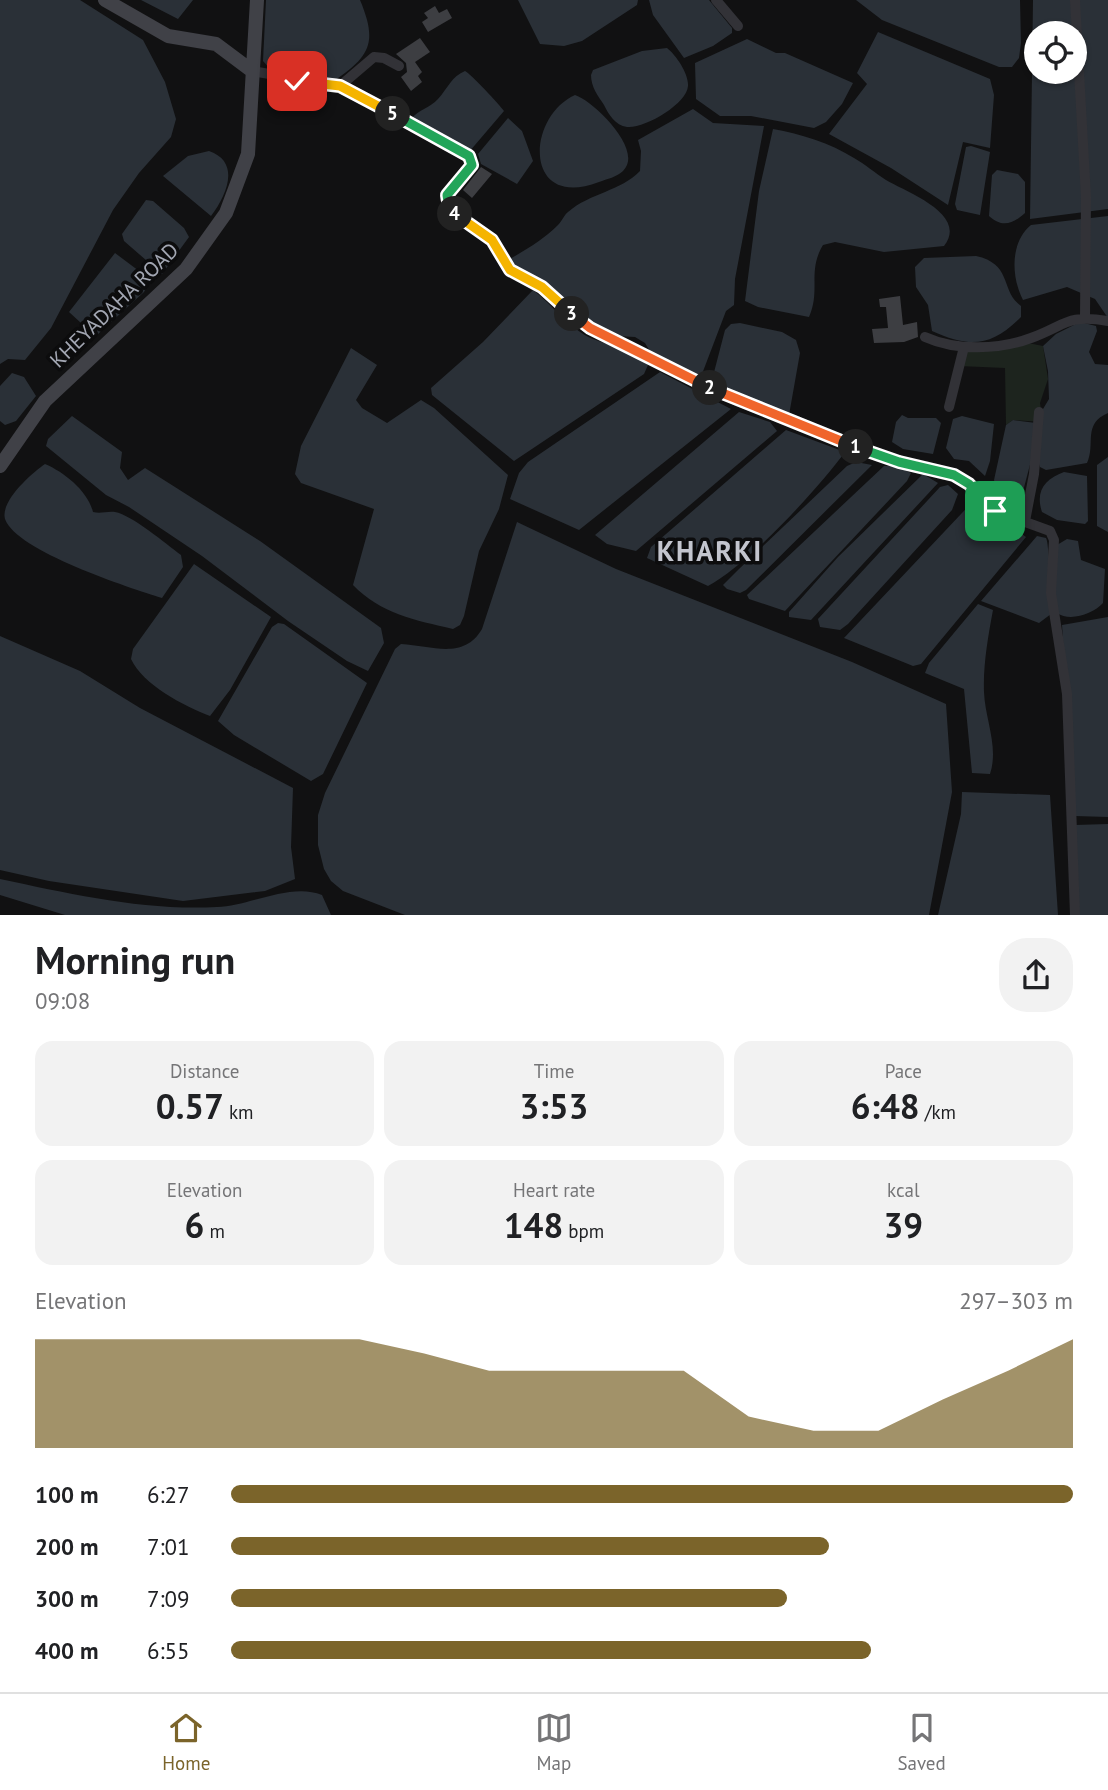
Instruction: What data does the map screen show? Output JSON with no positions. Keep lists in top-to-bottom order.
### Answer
{
  "streets": {
    "main road": ["KHEYADAHA ROAD"]
  },
  "districts": ["KHARKI"],
  "page": {
    "pins": [
      "5",
      "4",
      "3",
      "2",
      "1"
    ],
    "heading": ["Morning run", "09:08"],
    "stats": [
      ["Distance", "0.57 km"],
      ["Time", "3:53"],
      ["Pace", "6:48 /km"],
      ["Elevation", "6 m"],
      ["Heart rate", "148 bpm"],
      ["kcal", "39"]
    ],
    "chart": ["Elevation", "297–303 m"],
    "list": [
      {
        "name": "100 m",
        "note": "6:27"
      },
      {
        "name": "200 m",
        "note": "7:01"
      },
      {
        "name": "300 m",
        "note": "7:09"
      },
      {
        "name": "400 m",
        "note": "6:55"
      }
    ],
    "tabs": ["Home", "Map", "Saved"]
  }
}
